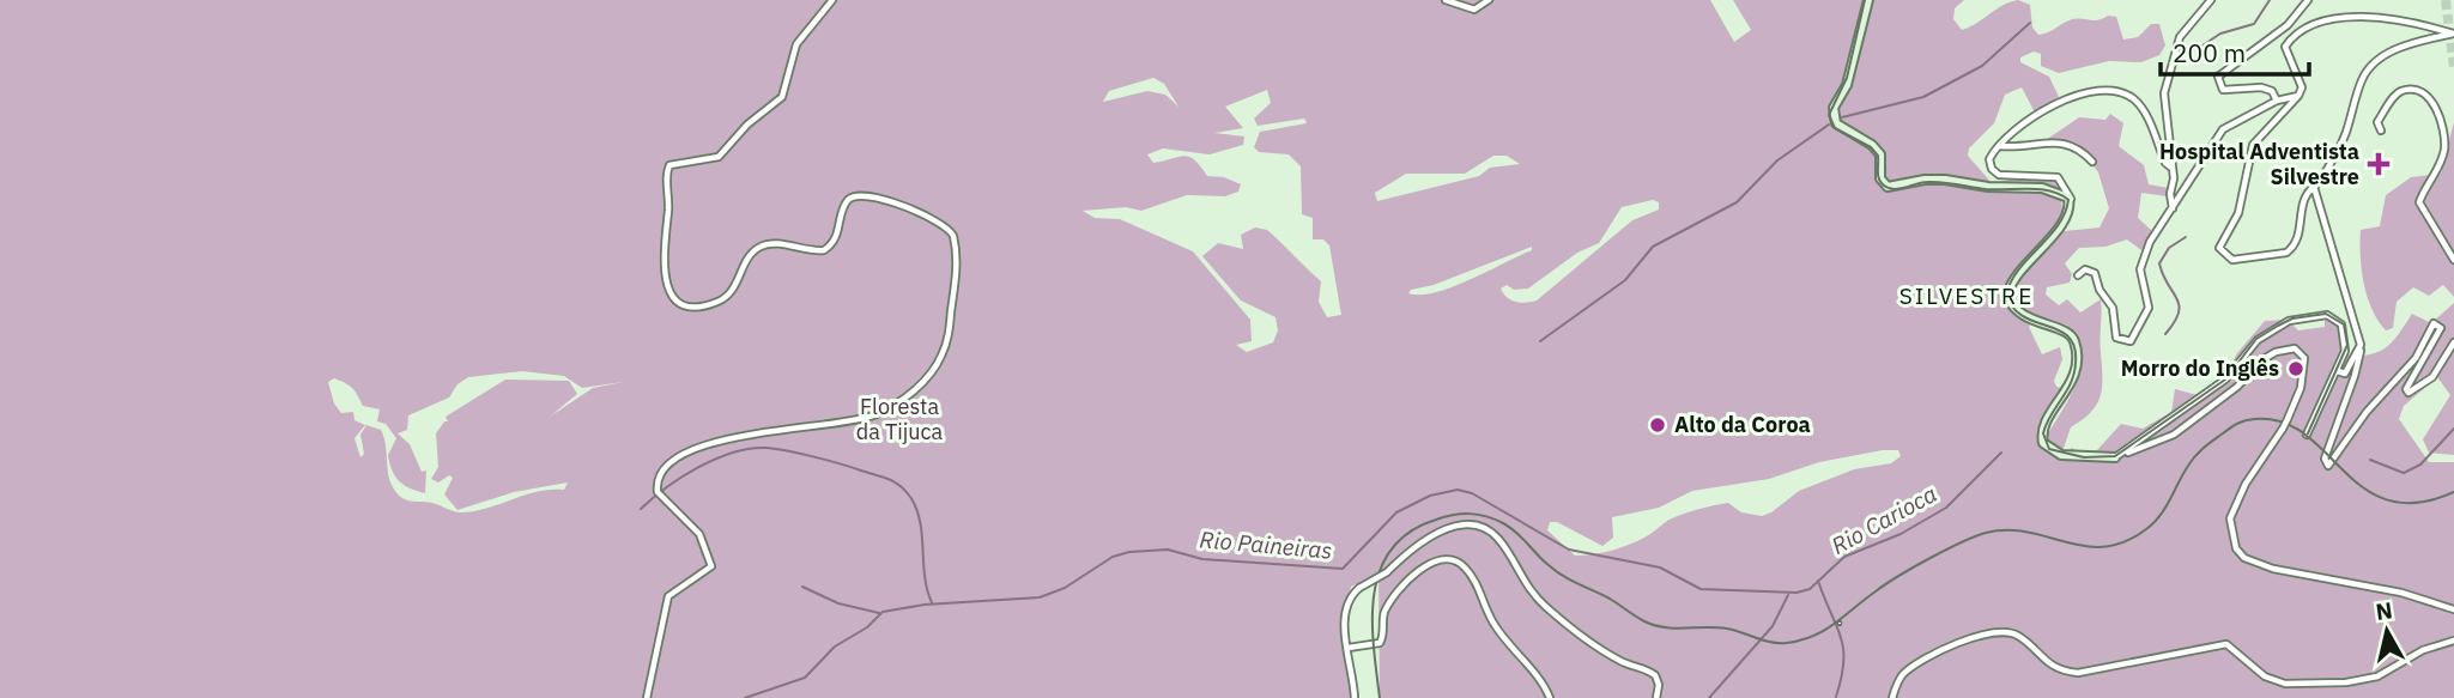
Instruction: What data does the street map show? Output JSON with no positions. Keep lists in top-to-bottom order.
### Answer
{
  "districts": ["SILVESTRE"],
  "water": ["Rio Carioca", "Rio Paineiras"],
  "parks": ["Floresta da Tijuca"],
  "places": {
    "health": ["Hospital Adventista Silvestre"],
    "other": ["Morro do Inglês", "Alto da Coroa"]
  },
  "scale_bar": "200 m",
  "north": "top"
}
